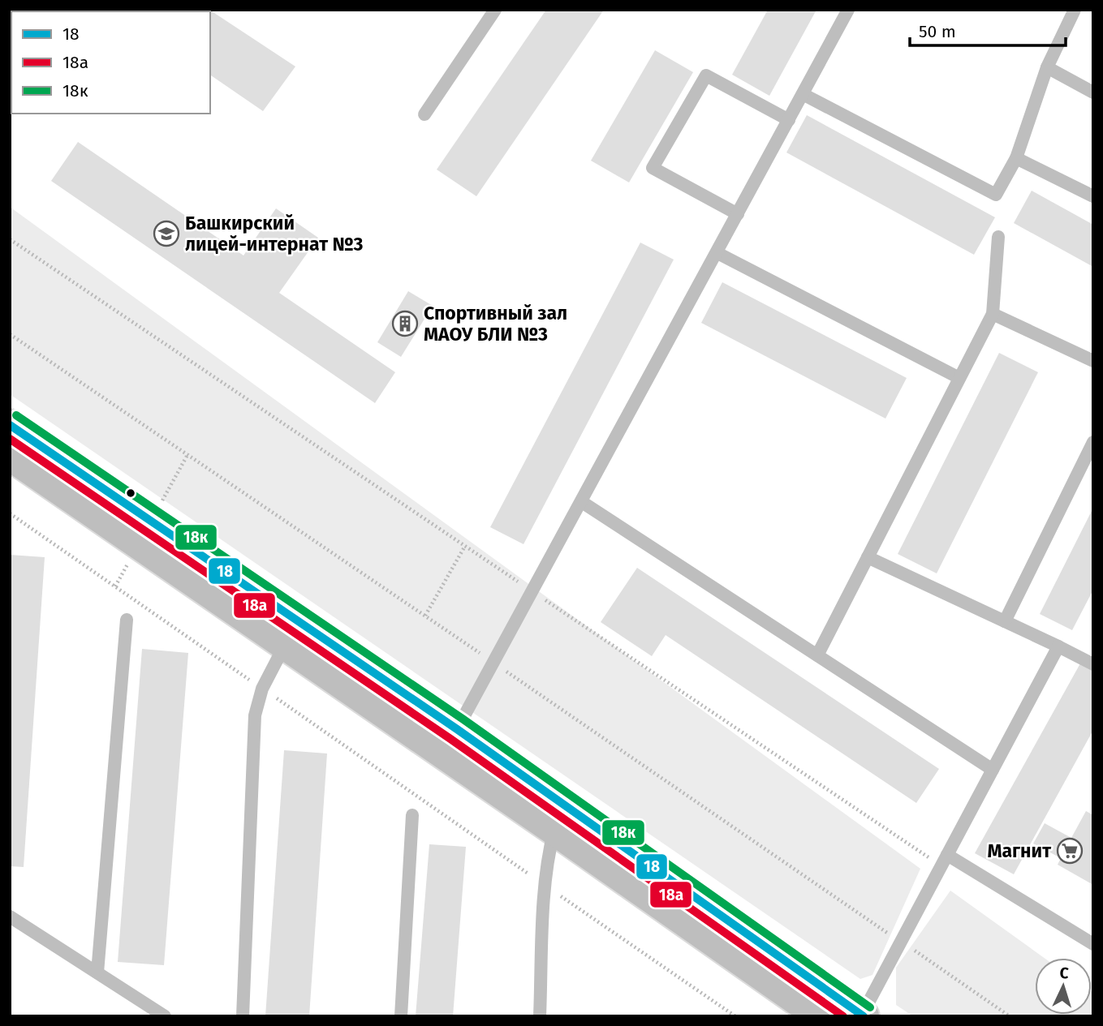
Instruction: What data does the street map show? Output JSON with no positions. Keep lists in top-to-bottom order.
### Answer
{
  "places": {
    "school or university": ["Башкирский лицей-интернат №3"],
    "building": ["Спортивный зал МАОУ БЛИ №3"],
    "supermarket": ["Магнит"]
  },
  "lines": ["transit line 18к", "transit line 18", "transit line 18а"],
  "legend": ["18", "18а", "18к"],
  "scale_bar": "50 m",
  "north": "top"
}
